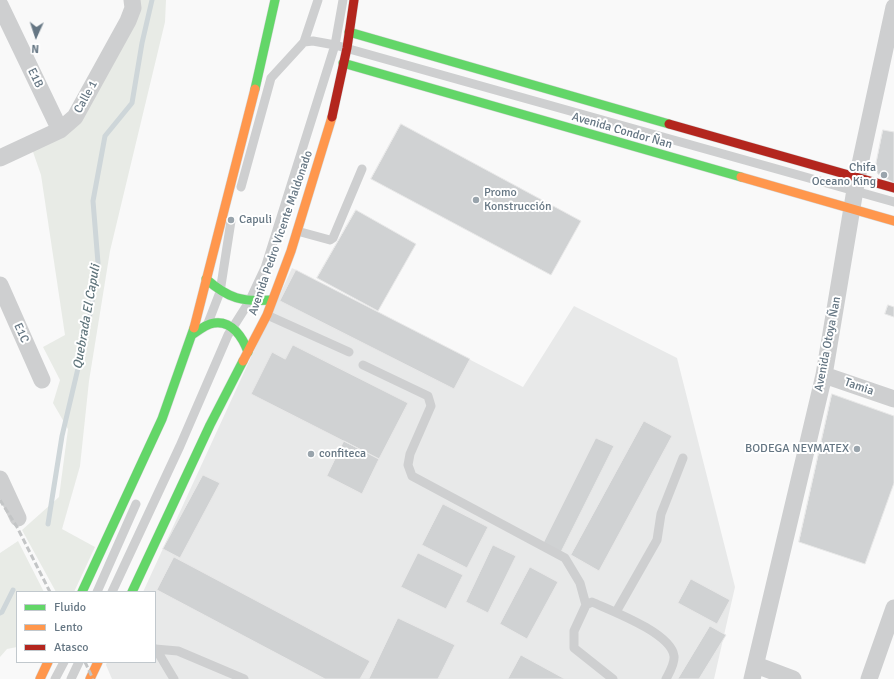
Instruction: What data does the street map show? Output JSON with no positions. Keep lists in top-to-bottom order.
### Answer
{
  "streets": {
    "main road": ["Avenida Condor Ñan", "Avenida Pedro Vicente Maldonado"],
    "street": [
      "E1B",
      "Calle 1",
      "E1C",
      "Avenida Otoya Ñan",
      "Tamia"
    ]
  },
  "crossings": [
    ["E1B", "Calle 1"],
    ["Avenida Condor Ñan", "Avenida Pedro Vicente Maldonado"],
    ["Avenida Condor Ñan", "Avenida Otoya Ñan"],
    ["Avenida Otoya Ñan", "Tamia"]
  ],
  "water": ["Quebrada El Capuli"],
  "places": [
    "Chifa Oceano King",
    "Promo Konstrucción",
    "Capuli",
    "BODEGA NEYMATEX",
    "confiteca"
  ],
  "legend": ["Fluido", "Lento", "Atasco"],
  "north": "bottom"
}
